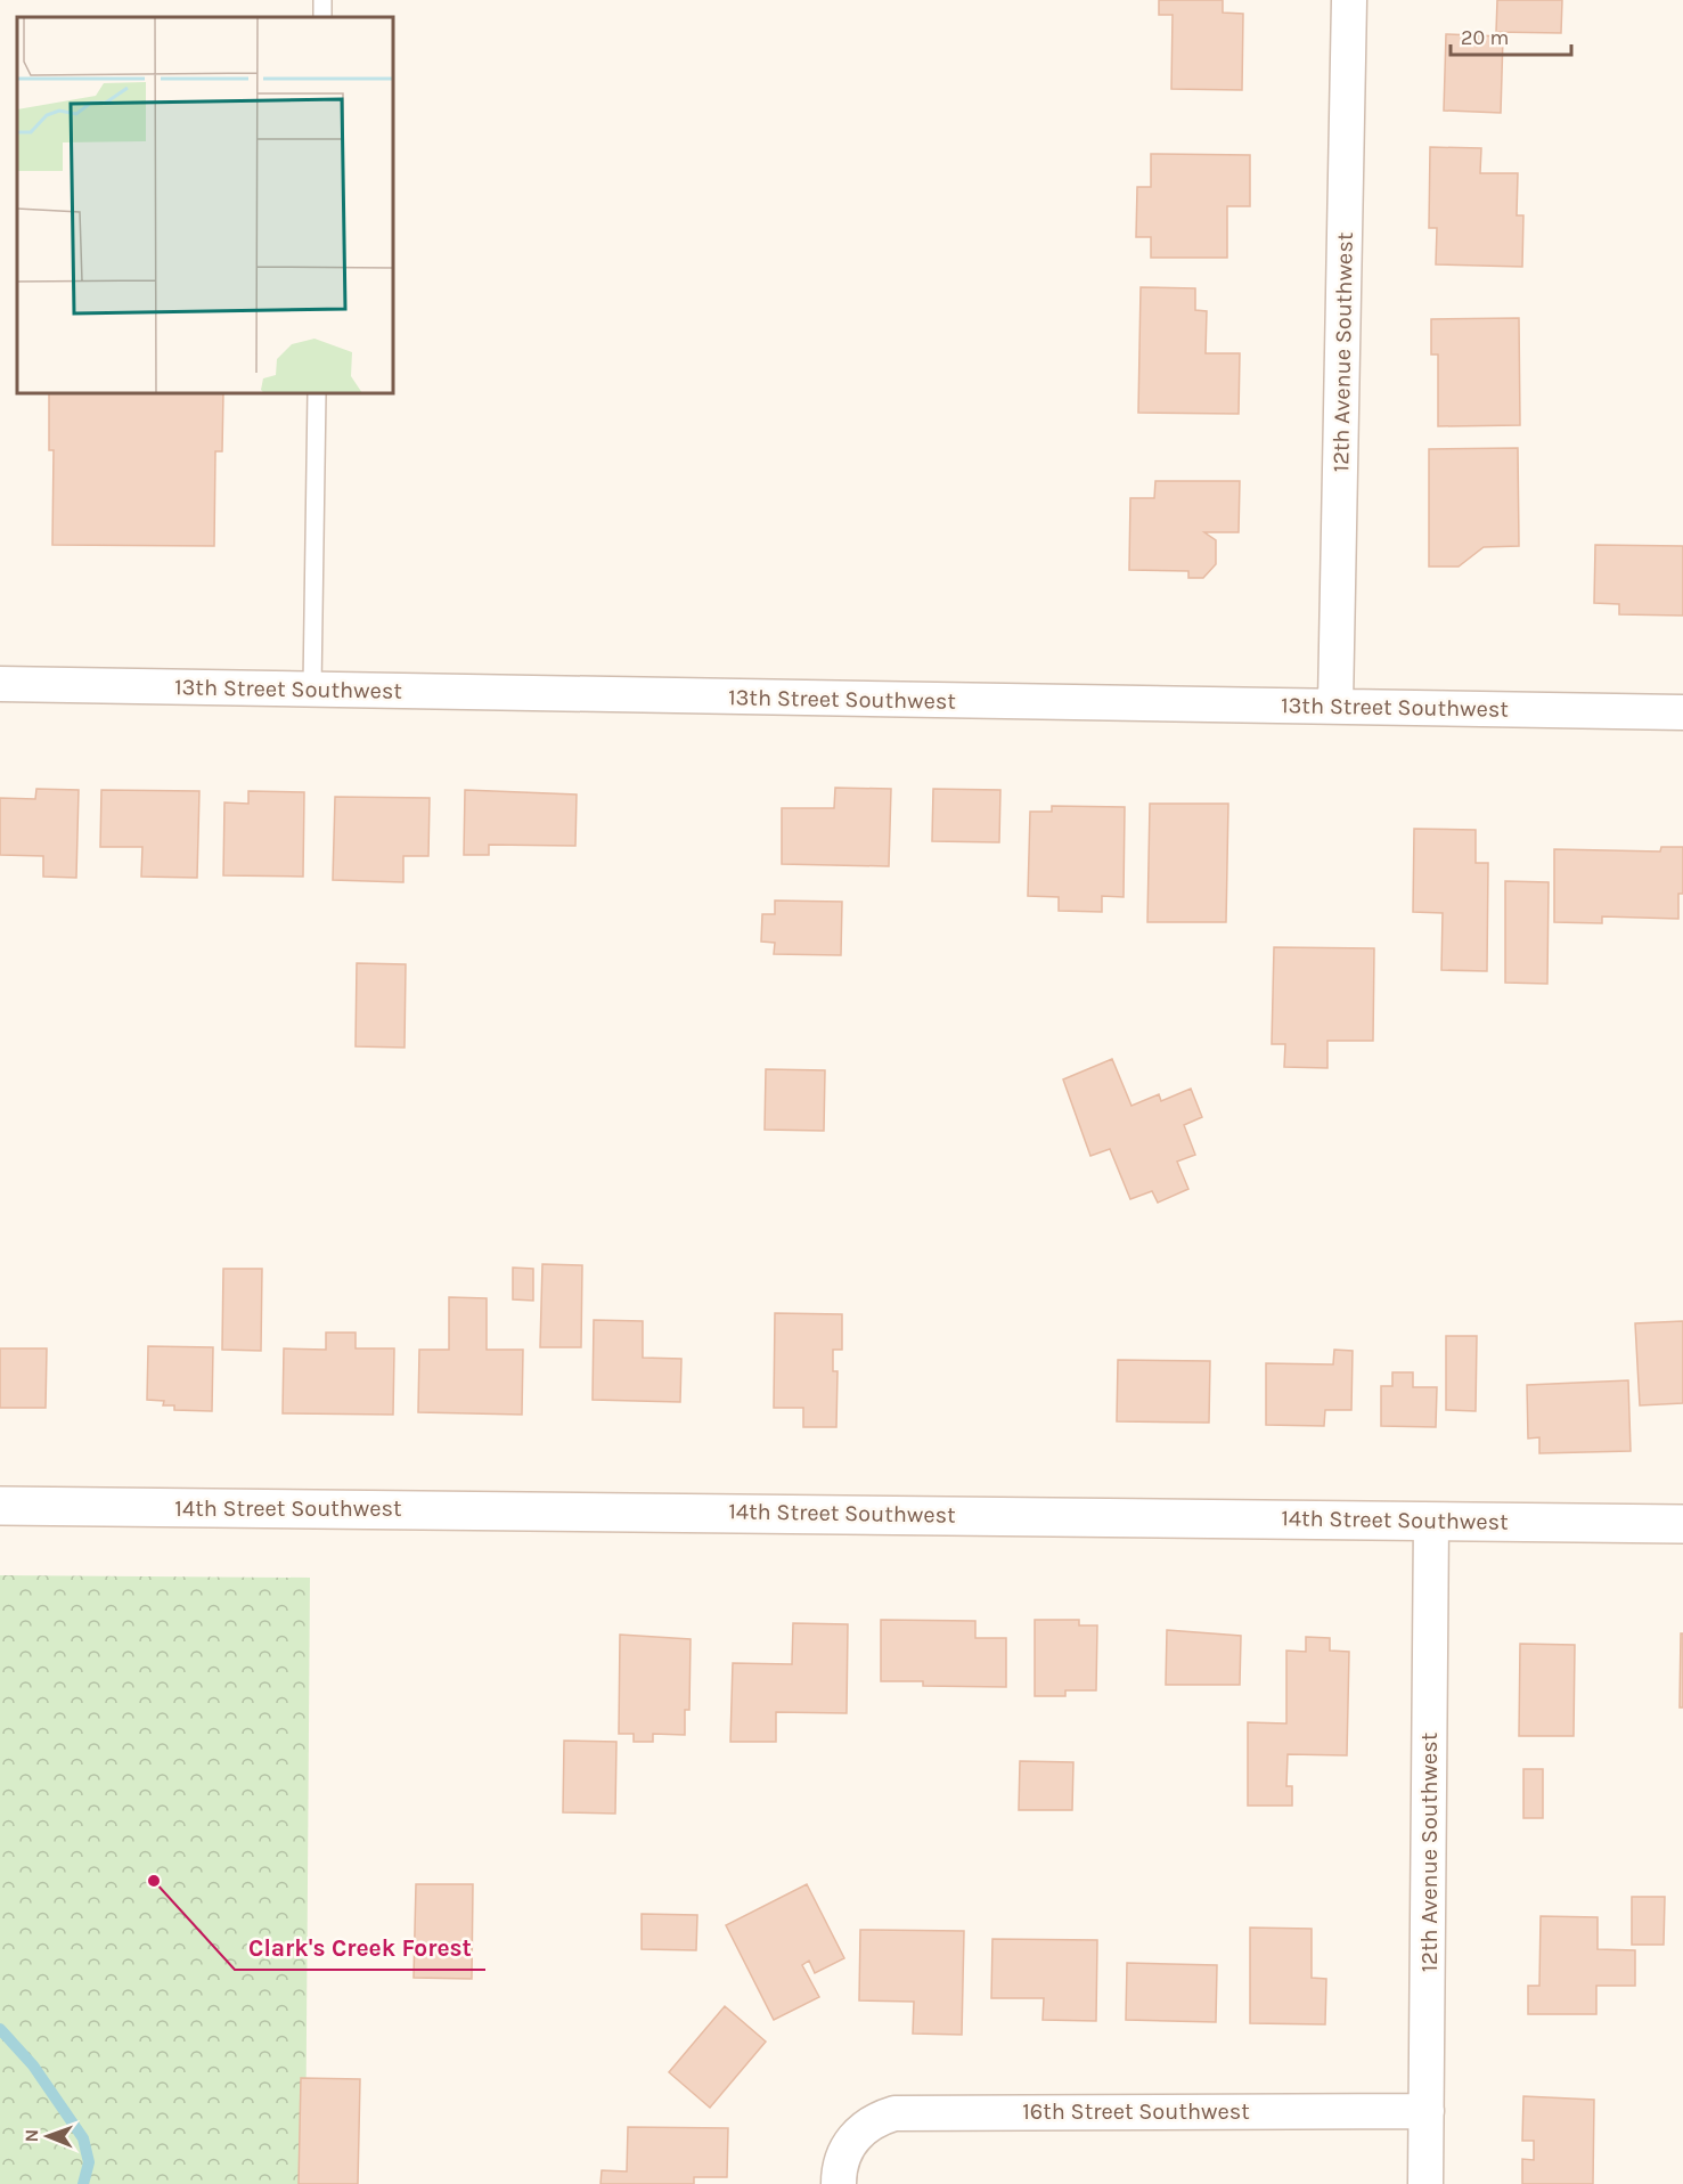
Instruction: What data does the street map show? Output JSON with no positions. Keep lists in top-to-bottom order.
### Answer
{
  "streets": {
    "street": [
      "12th Avenue Southwest",
      "13th Street Southwest",
      "14th Street Southwest",
      "16th Street Southwest"
    ]
  },
  "crossings": [
    ["12th Avenue Southwest", "13th Street Southwest"],
    ["12th Avenue Southwest", "14th Street Southwest"],
    ["12th Avenue Southwest", "16th Street Southwest"]
  ],
  "places": ["Clark's Creek Forest"],
  "scale_bar": "20 m",
  "north": "left"
}
